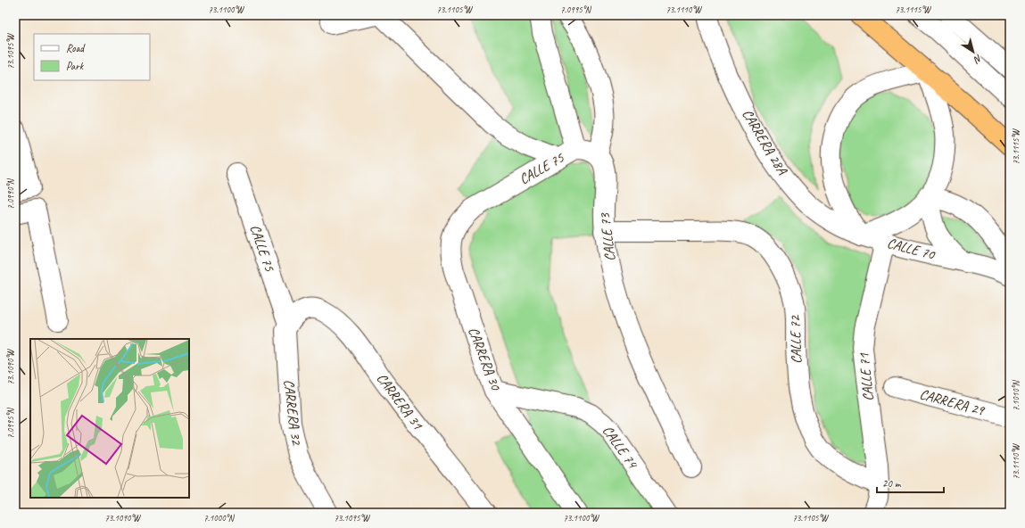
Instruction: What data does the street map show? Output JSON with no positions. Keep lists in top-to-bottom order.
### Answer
{
  "streets": {
    "street": [
      "CARRERA 28A",
      "CALLE 75",
      "CALLE 73",
      "CALLE 70",
      "CALLE 72",
      "CARRERA 30",
      "CALLE 71",
      "CARRERA 31",
      "CARRERA 29",
      "CARRERA 32",
      "CALLE 74"
    ]
  },
  "crossings": [
    ["CARRERA 28A", "CALLE 70"],
    ["CALLE 75", "CARRERA 30"],
    ["CALLE 75", "CARRERA 31"],
    ["CALLE 75", "CARRERA 32"],
    ["CALLE 73", "CALLE 72"],
    ["CALLE 70", "CALLE 71"],
    ["CALLE 72", "CALLE 71"],
    ["CARRERA 30", "CALLE 74"],
    ["CARRERA 31", "CARRERA 32"]
  ],
  "legend": ["Road", "Park"],
  "scale_bar": "20 m",
  "north": "bottom right",
  "coordinates": [
    "73.1100°W",
    "73.1105°W",
    "7.0995°N",
    "73.1110°W",
    "73.1115°W",
    "73.1095°W",
    "7.0990°N",
    "73.1090°W",
    "7.1010°N",
    "7.1000°N"
  ]
}
